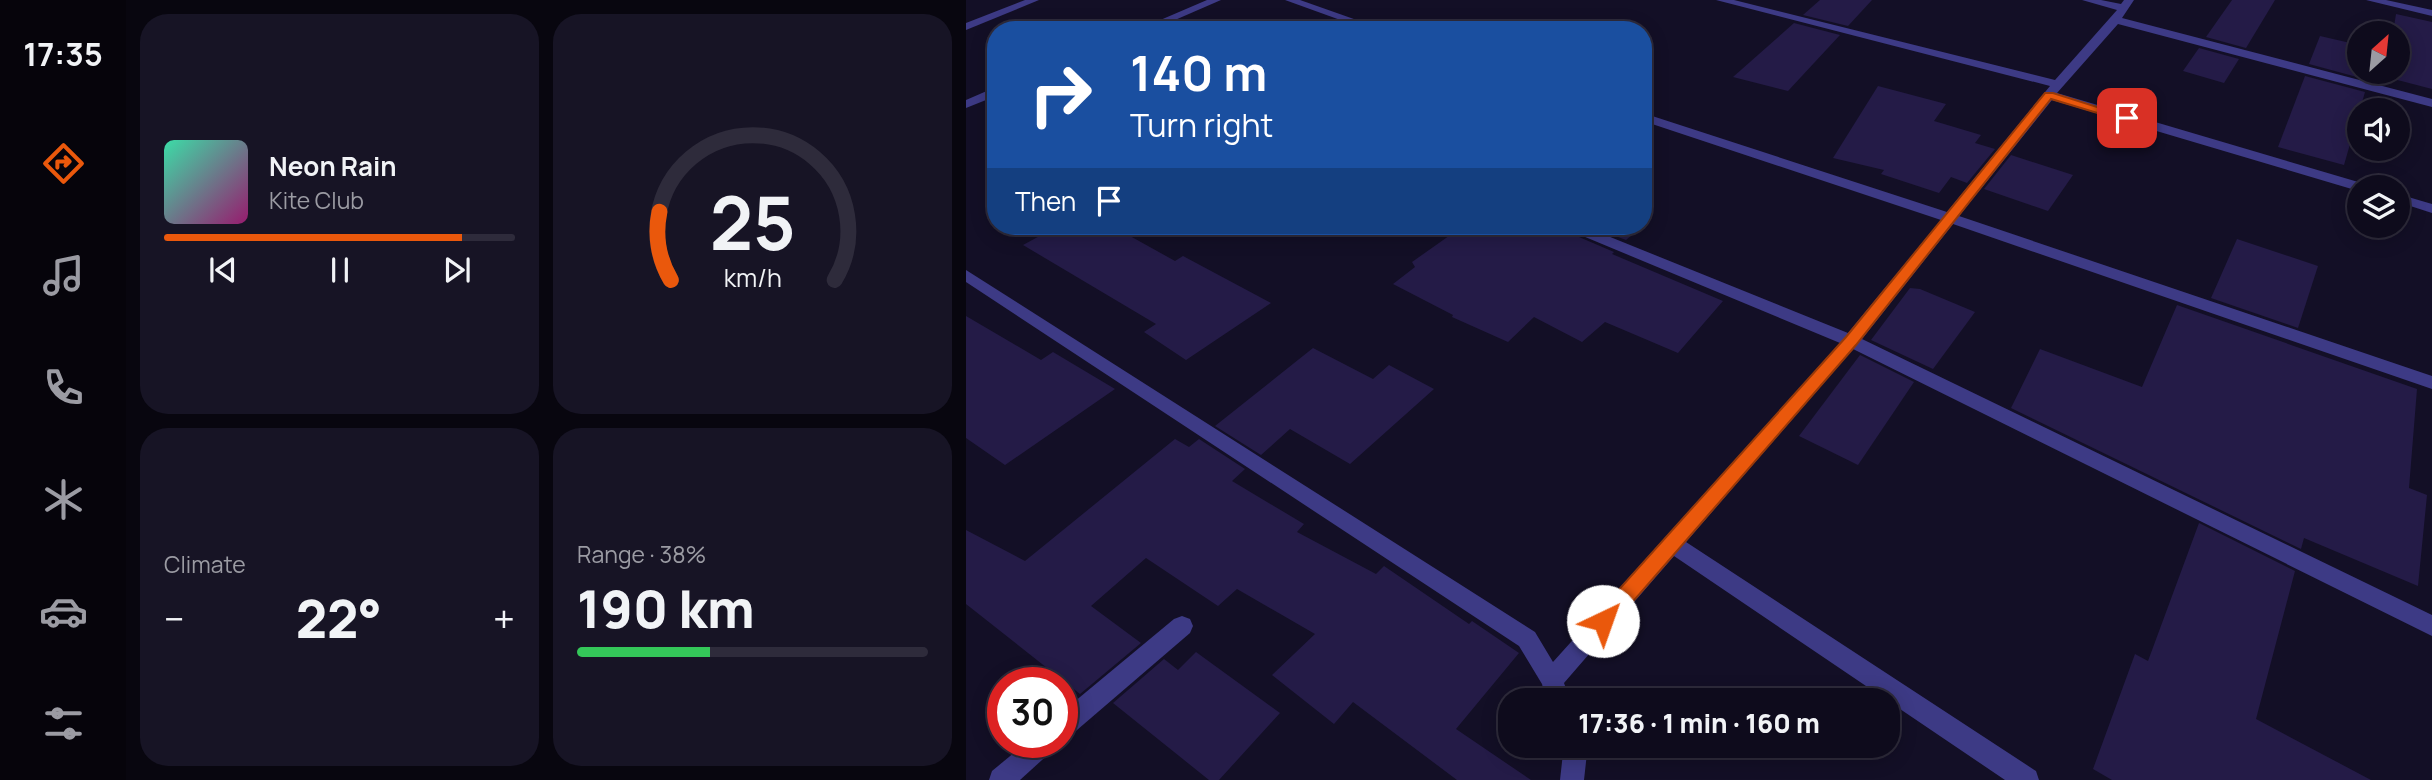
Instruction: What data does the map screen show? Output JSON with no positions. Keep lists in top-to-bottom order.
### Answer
{
  "north": "top right",
  "page": {
    "tabs": "17:35",
    "turn": ["140 m", "Turn right"],
    "song": ["Neon Rain", "Kite Club"],
    "then": "Then",
    "tile": [
      "Climate",
      ["Range · 38%", "190 km"]
    ],
    "heat": ["−", "22°", "+"],
    "limit": "30",
    "trip": "17:36 · 1 min · 160 m",
    "gauge": ["25", "km/h"]
  }
}
